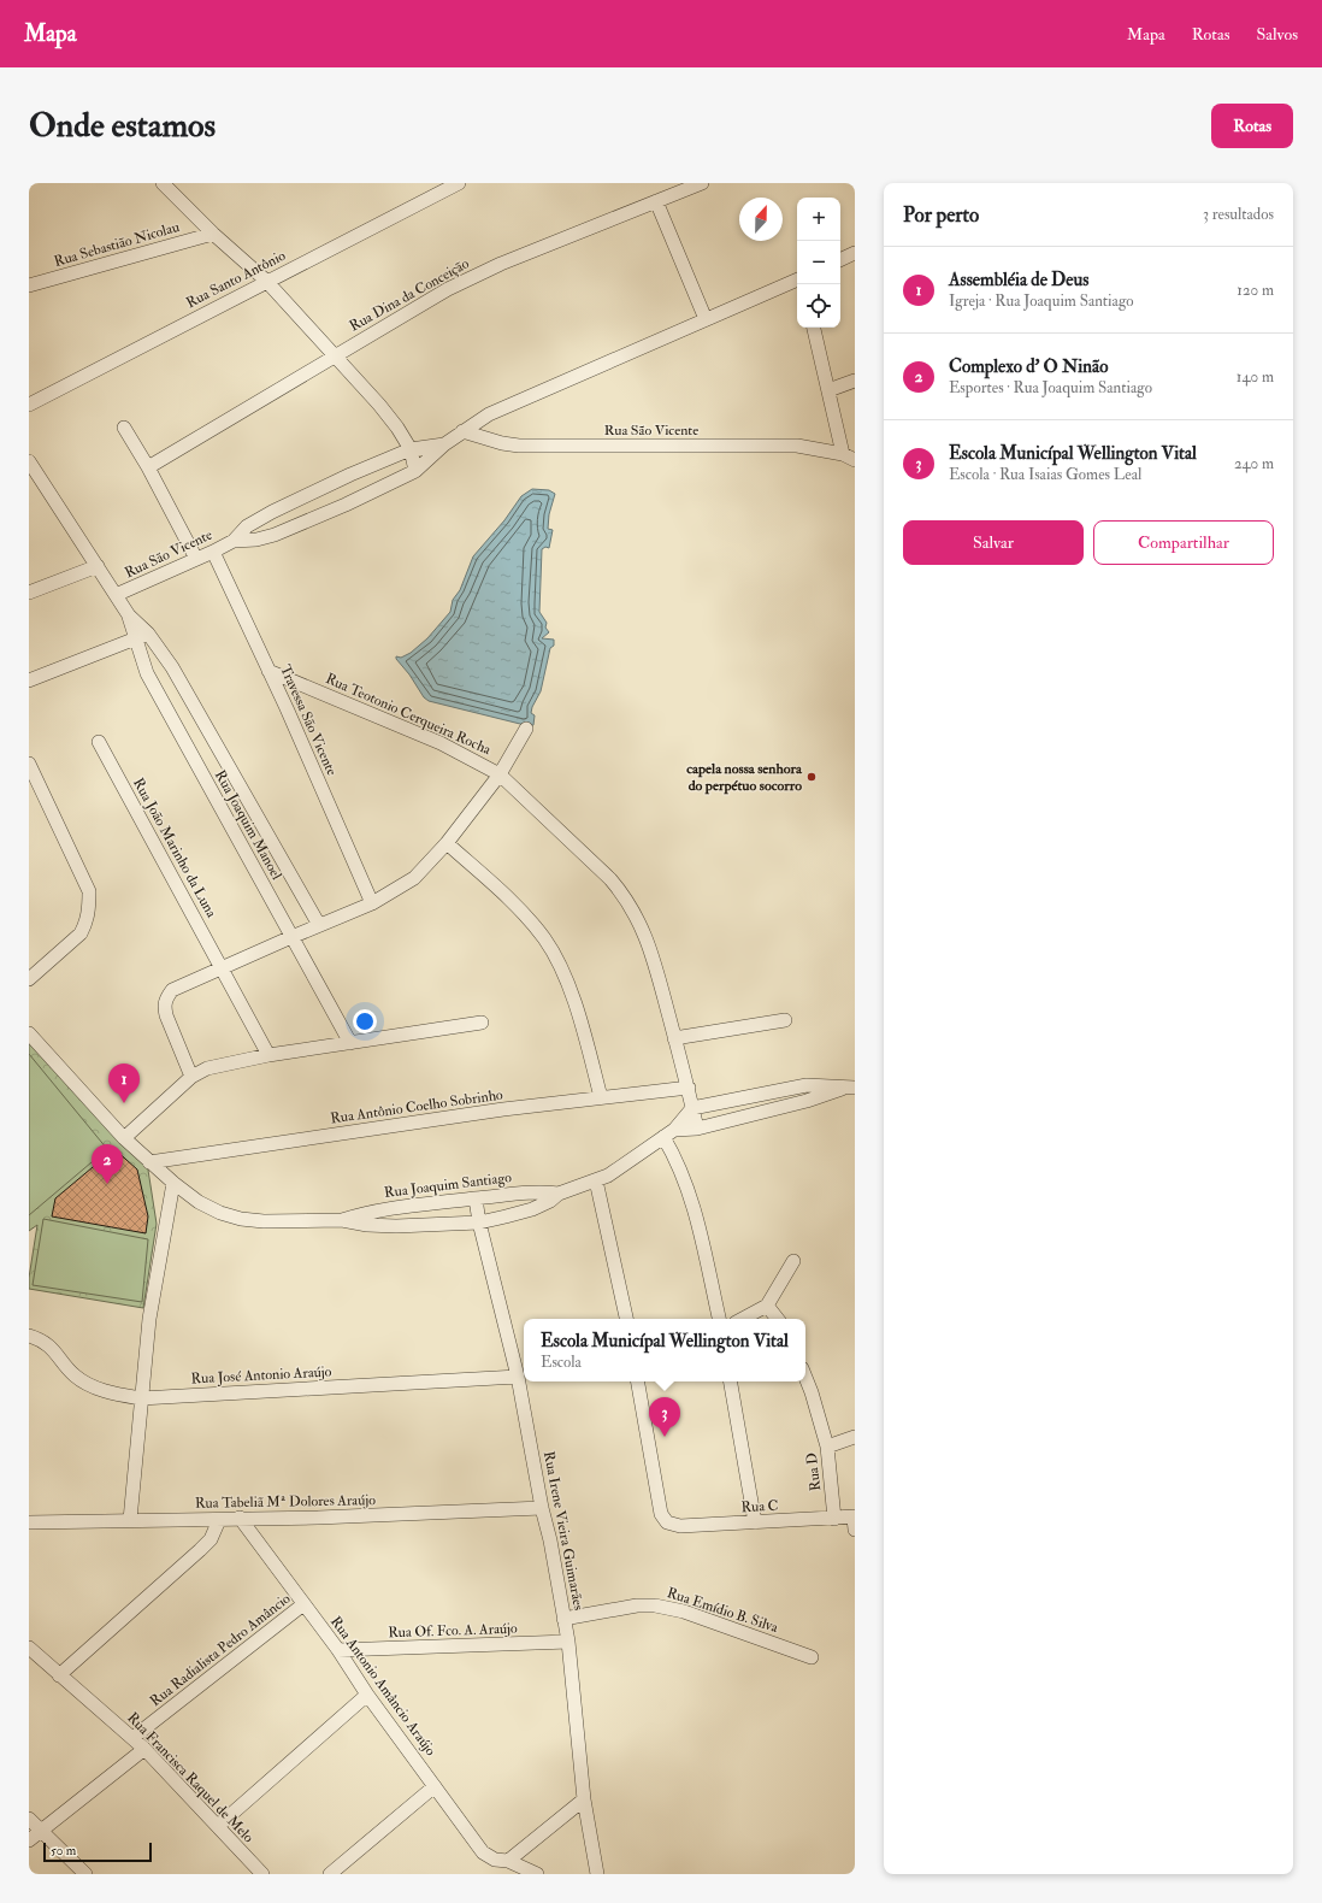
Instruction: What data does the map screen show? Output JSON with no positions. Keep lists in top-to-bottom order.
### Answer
{
  "streets": {
    "street": [
      "Rua Sebastião Nicolau",
      "Rua Santo Antônio",
      "Rua Dina da Conceição",
      "Rua São Vicente",
      "Rua Teotonio Cerqueira Rocha",
      "Travessa São Vicente",
      "Rua Joaquim Manoel",
      "Rua João Marinho da Luna",
      "Rua Antônio Coelho Sobrinho",
      "Rua Joaquim Santiago",
      "Rua José Antonio Araújo",
      "Rua D",
      "Rua Tabeliã Mª Dolores Araújo",
      "Rua C",
      "Rua Irene Vieira Guimarães",
      "Rua Emídio B. Silva",
      "Rua Of. Fco. A. Araújo",
      "Rua Radialista Pedro Amâncio",
      "Rua Antonio Amâncio Araújo",
      "Rua Francisca Raquel de Melo"
    ]
  },
  "crossings": [
    ["Rua São Vicente", "Travessa São Vicente"],
    ["Rua São Vicente", "Rua Joaquim Manoel"],
    ["Rua Teotonio Cerqueira Rocha", "Travessa São Vicente"],
    ["Rua Teotonio Cerqueira Rocha", "Rua Antônio Coelho Sobrinho"],
    ["Rua Teotonio Cerqueira Rocha", "Rua Joaquim Santiago"],
    ["Rua Antônio Coelho Sobrinho", "Rua Joaquim Santiago"],
    ["Rua Joaquim Santiago", "Rua Irene Vieira Guimarães"],
    ["Rua José Antonio Araújo", "Rua Irene Vieira Guimarães"],
    ["Rua D", "Rua C"],
    ["Rua Tabeliã Mª Dolores Araújo", "Rua Irene Vieira Guimarães"],
    ["Rua Tabeliã Mª Dolores Araújo", "Rua Antonio Amâncio Araújo"],
    ["Rua Irene Vieira Guimarães", "Rua Emídio B. Silva"],
    ["Rua Irene Vieira Guimarães", "Rua Of. Fco. A. Araújo"],
    ["Rua Of. Fco. A. Araújo", "Rua Antonio Amâncio Araújo"],
    ["Rua Radialista Pedro Amâncio", "Rua Antonio Amâncio Araújo"],
    ["Rua Radialista Pedro Amâncio", "Rua Francisca Raquel de Melo"]
  ],
  "places": ["capela nossa senhora do perpétuo socorro"],
  "scale_bar": "50 m",
  "north": "top",
  "page": {
    "header": "Mapa",
    "nav": ["Mapa", "Rotas", "Salvos"],
    "buttons": [
      "Rotas",
      ["Salvar", "Compartilhar"]
    ],
    "title": "Onde estamos",
    "heading": ["Por perto", "3 resultados"],
    "map_buttons": ["+", "−"],
    "list": [
      {
        "mark": "1",
        "name": "Assembléia de Deus",
        "note": "Igreja · Rua Joaquim Santiago",
        "value": "120 m"
      },
      {
        "mark": "2",
        "name": "Complexo d' O Ninão",
        "note": "Esportes · Rua Joaquim Santiago",
        "value": "140 m"
      },
      {
        "mark": "3",
        "name": "Escola Municípal Wellington Vital",
        "note": "Escola · Rua Isaias Gomes Leal",
        "value": "240 m"
      }
    ],
    "pins": ["1", "2", "3"],
    "popup": ["Escola Municípal Wellington Vital", "Escola"],
    "scale": "50 m"
  }
}
